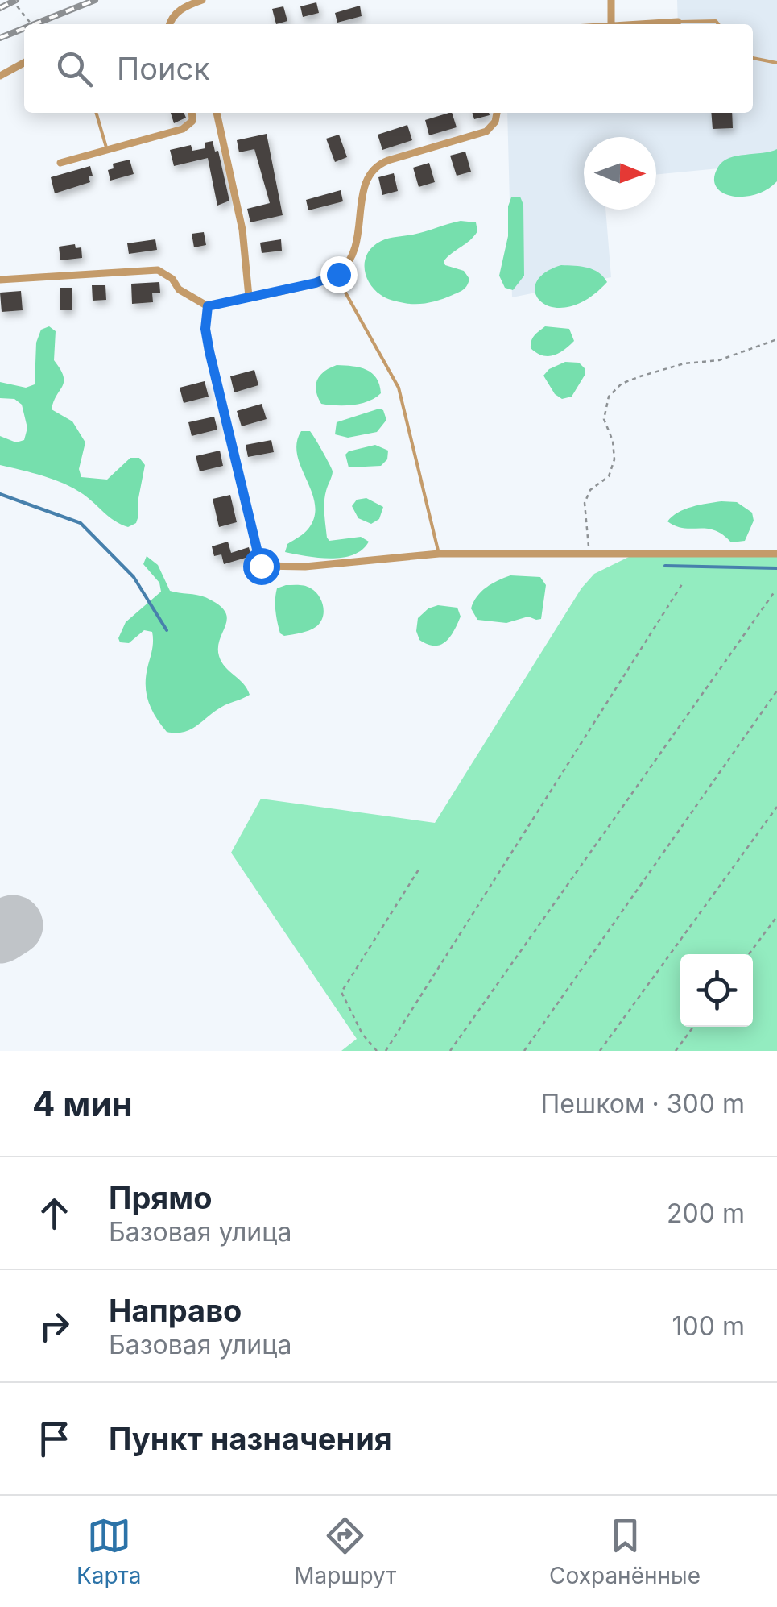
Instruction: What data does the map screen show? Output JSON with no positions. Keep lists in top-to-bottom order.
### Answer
{
  "north": "right",
  "page": {
    "search": "Поиск",
    "heading": ["4 мин", "Пешком · 300 m"],
    "list": [
      ["Прямо", "Базовая улица", "200 m"],
      ["Направо", "Базовая улица", "100 m"],
      "Пункт назначения"
    ],
    "nav": ["Карта", "Маршрут", "Сохранённые"]
  }
}
